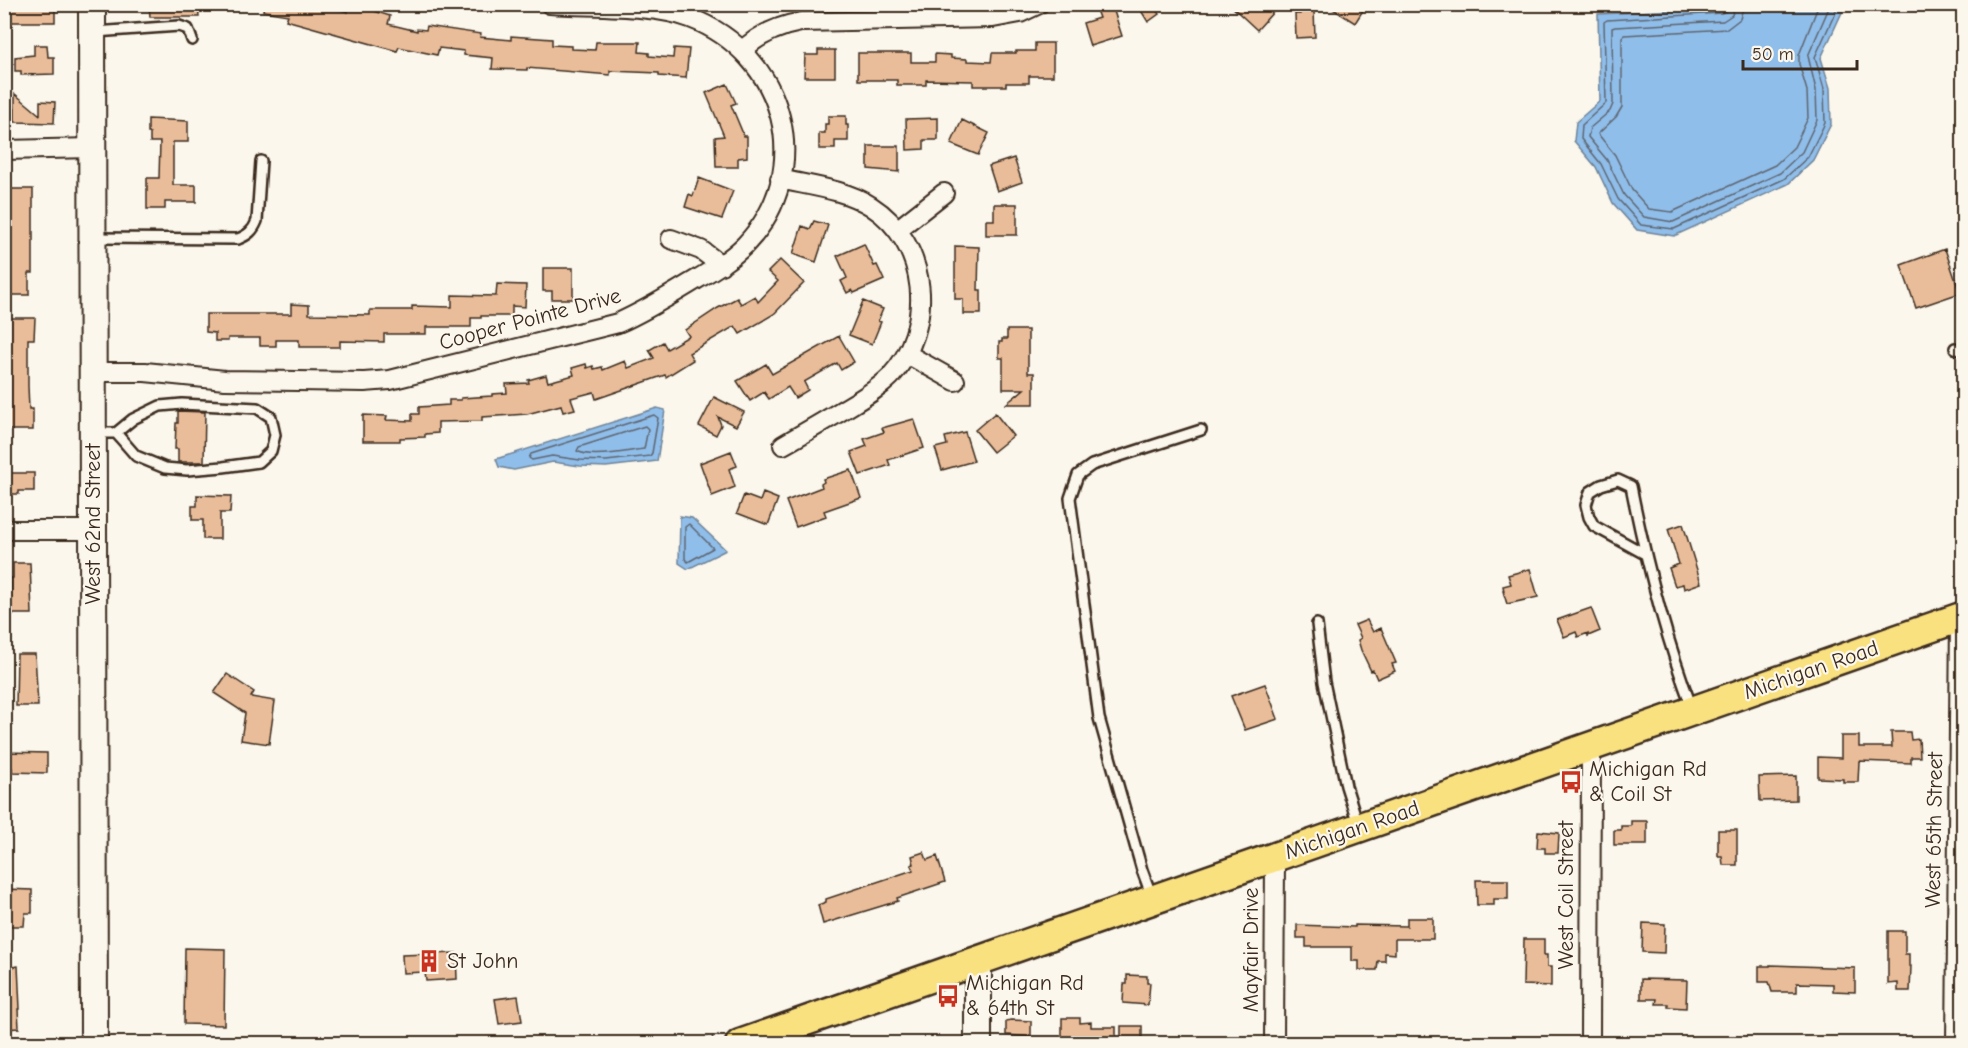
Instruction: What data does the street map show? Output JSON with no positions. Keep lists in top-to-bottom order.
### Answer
{
  "streets": {
    "main road": ["Michigan Road"],
    "street": [
      "Cooper Pointe Drive",
      "West 62nd Street",
      "West 65th Street",
      "West Coil Street",
      "Mayfair Drive"
    ]
  },
  "crossings": [
    ["Cooper Pointe Drive", "West 62nd Street"],
    ["Michigan Road", "West 65th Street"],
    ["Michigan Road", "West Coil Street"],
    ["Michigan Road", "Mayfair Drive"]
  ],
  "places": {
    "bus stop": ["Michigan Rd & Coil St", "Michigan Rd & 64th St"],
    "building": ["St John"]
  },
  "scale_bar": "50 m"
}
